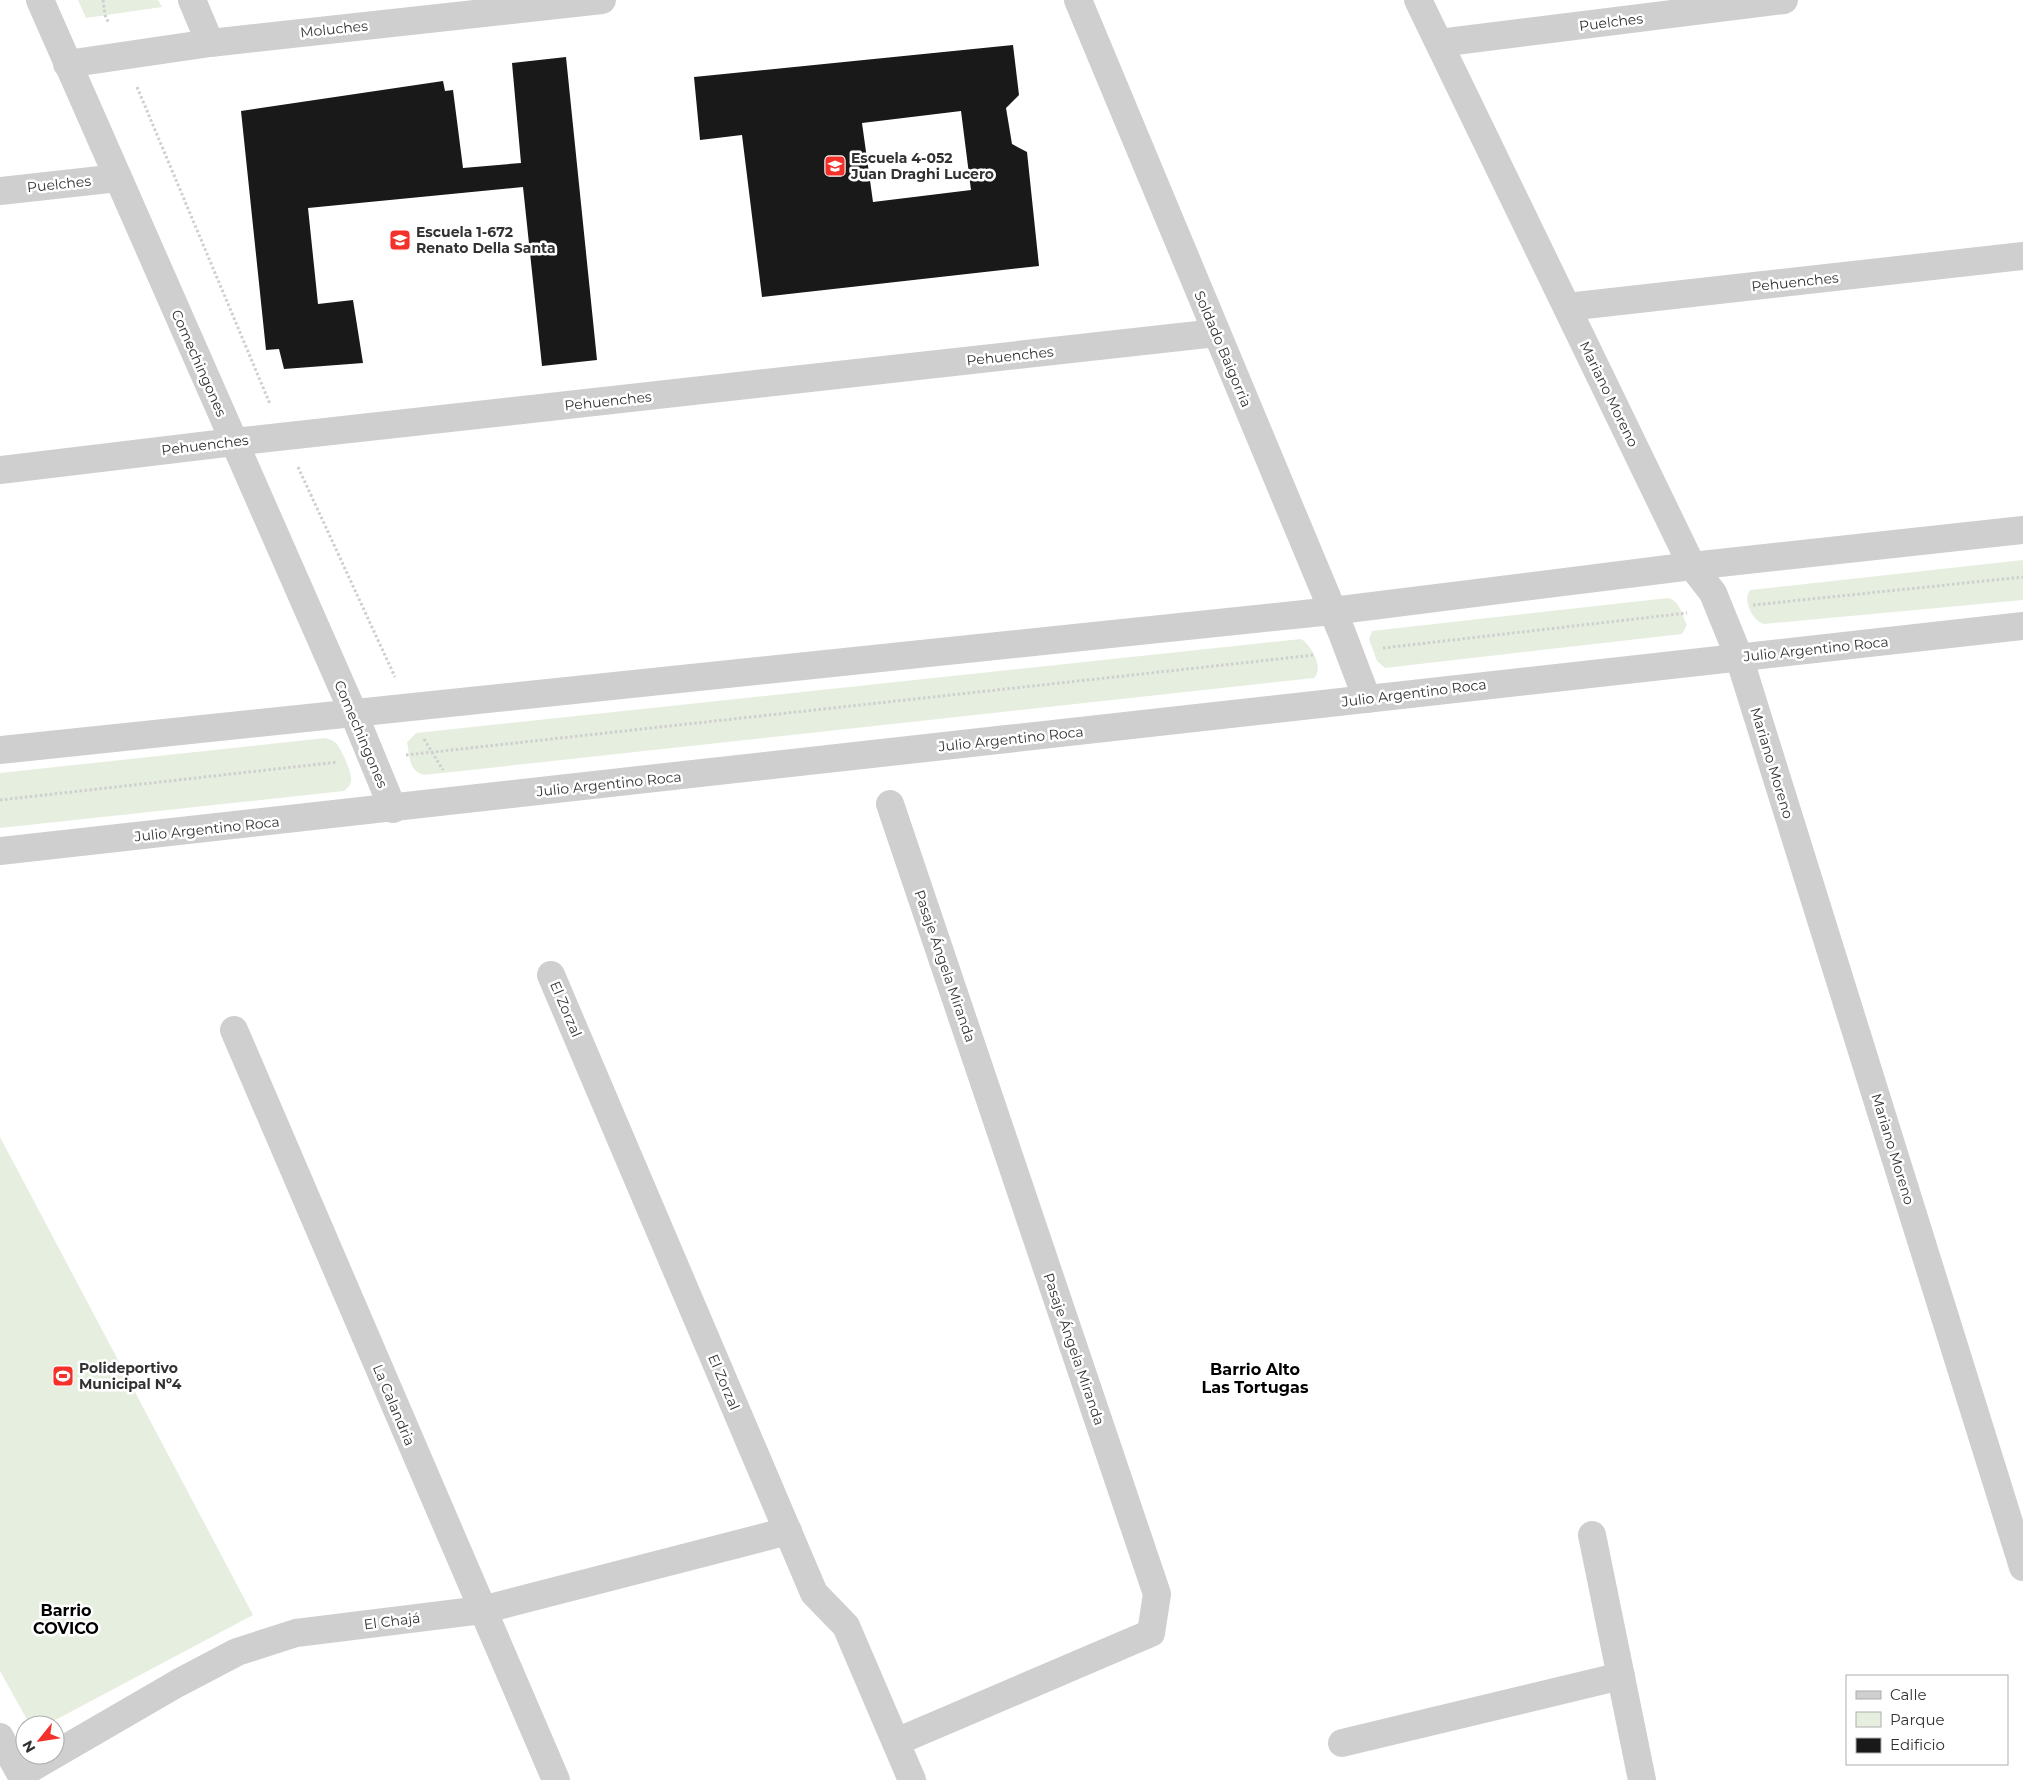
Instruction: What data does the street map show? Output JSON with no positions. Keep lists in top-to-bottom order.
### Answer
{
  "streets": {
    "street": [
      "Puelches",
      "Moluches",
      "Pehuenches",
      "Soldado Baigorria",
      "Comechingones",
      "Mariano Moreno",
      "Julio Argentino Roca",
      "Pasaje Ángela Miranda",
      "El Zorzal",
      "La Calandria",
      "El Chajá"
    ]
  },
  "crossings": [
    ["Puelches", "Comechingones"],
    ["Puelches", "Mariano Moreno"],
    ["Moluches", "Comechingones"],
    ["Pehuenches", "Soldado Baigorria"],
    ["Pehuenches", "Comechingones"],
    ["Pehuenches", "Mariano Moreno"],
    ["Soldado Baigorria", "Julio Argentino Roca"],
    ["Comechingones", "Julio Argentino Roca"],
    ["Mariano Moreno", "Julio Argentino Roca"],
    ["Pasaje Ángela Miranda", "El Zorzal"],
    ["El Zorzal", "El Chajá"],
    ["La Calandria", "El Chajá"]
  ],
  "districts": ["Barrio Alto Las Tortugas", "Barrio COVICO"],
  "places": {
    "school or university": ["Escuela 4-052 Juan Draghi Lucero", "Escuela 1-672 Renato Della Santa"],
    "sports": ["Polideportivo Municipal Nº4"]
  },
  "legend": ["Calle", "Parque", "Edificio"],
  "north": "bottom left"
}
